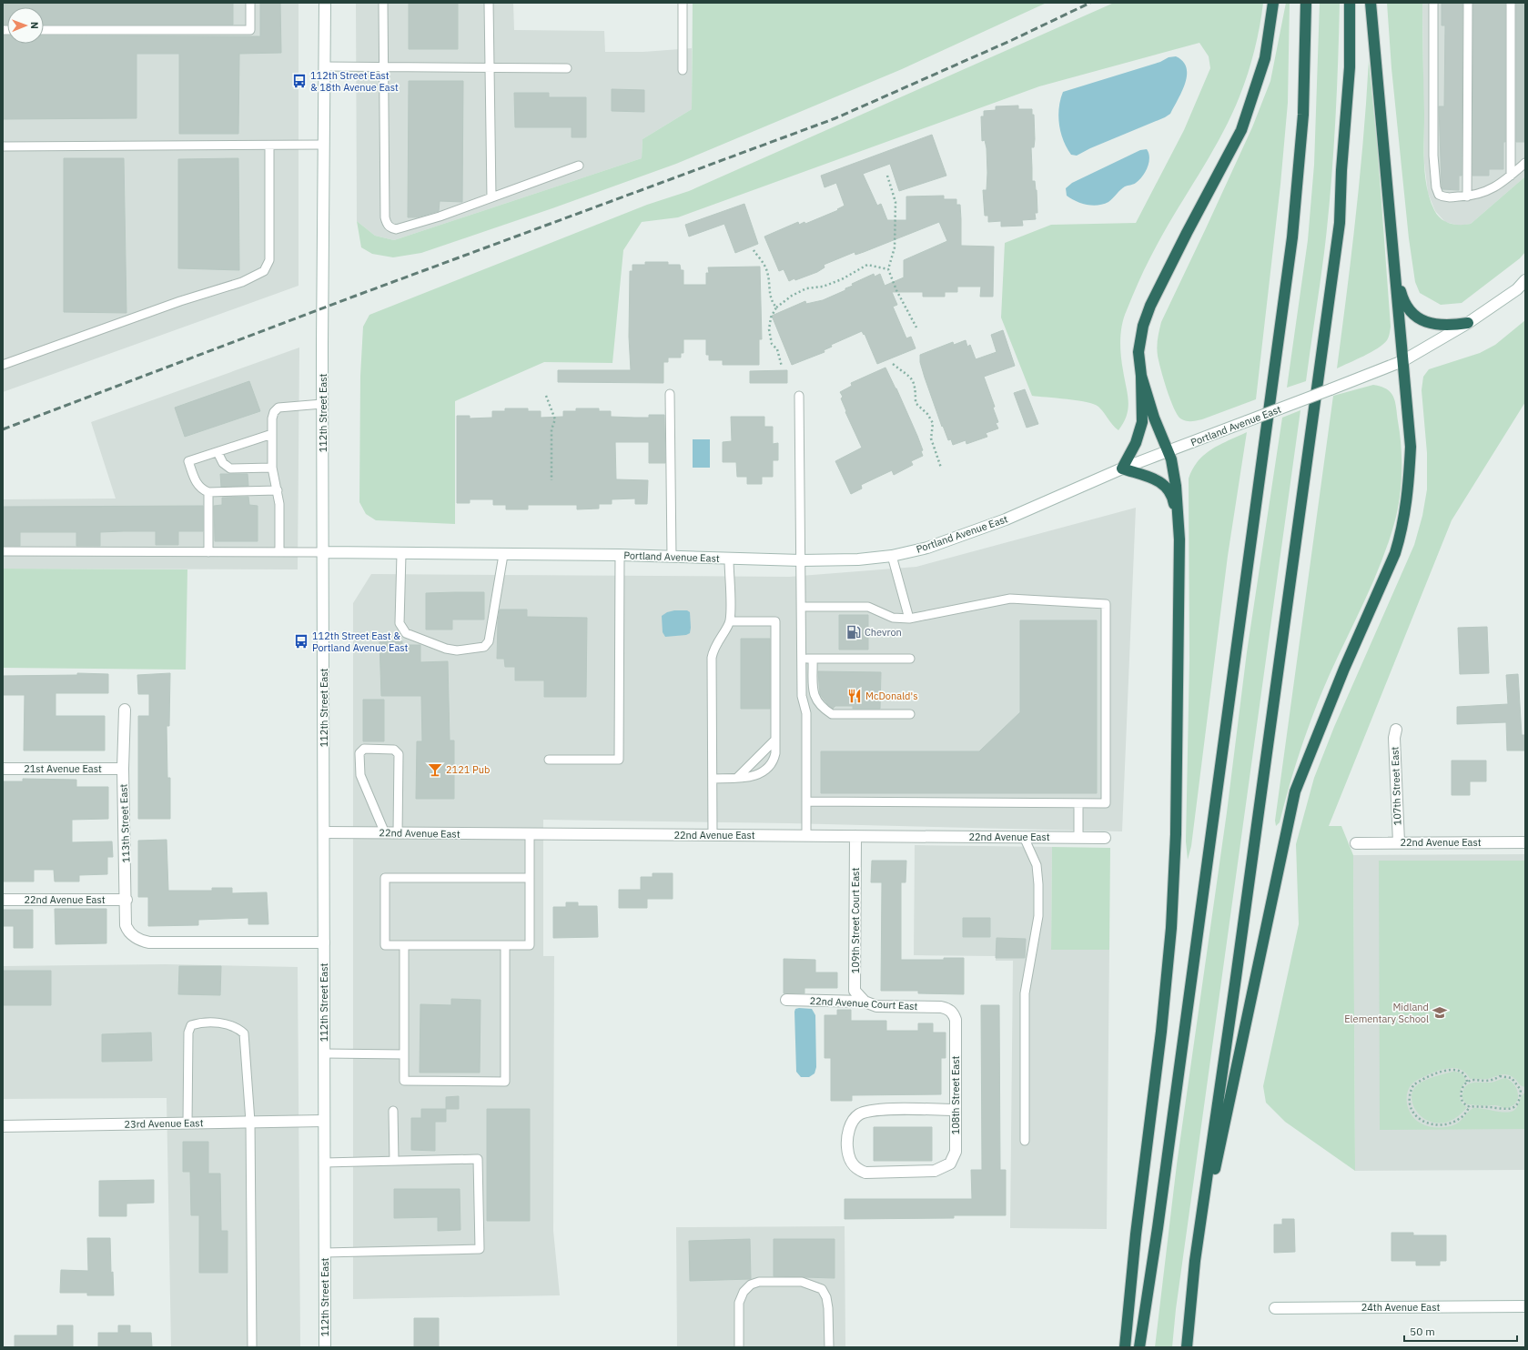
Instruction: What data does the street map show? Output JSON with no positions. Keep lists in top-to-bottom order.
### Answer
{
  "streets": {
    "street": [
      "112th Street East",
      "Portland Avenue East",
      "21st Avenue East",
      "107th Street East",
      "113th Street East",
      "22nd Avenue East",
      "109th Street Court East",
      "22nd Avenue Court East",
      "108th Street East",
      "23rd Avenue East",
      "24th Avenue East"
    ]
  },
  "crossings": [
    ["112th Street East", "Portland Avenue East"],
    ["112th Street East", "113th Street East"],
    ["112th Street East", "22nd Avenue East"],
    ["112th Street East", "23rd Avenue East"],
    ["21st Avenue East", "113th Street East"],
    ["107th Street East", "22nd Avenue East"],
    ["113th Street East", "22nd Avenue East"],
    ["22nd Avenue East", "109th Street Court East"],
    ["109th Street Court East", "22nd Avenue Court East"],
    ["22nd Avenue Court East", "108th Street East"]
  ],
  "places": {
    "bus stop": ["112th Street East & 18th Avenue East", "112th Street East & Portland Avenue East"],
    "fuel station": ["Chevron"],
    "restaurant": ["McDonald's"],
    "bar": ["2121 Pub"],
    "school or university": ["Midland Elementary School"]
  },
  "scale_bar": "50 m",
  "north": "right"
}
